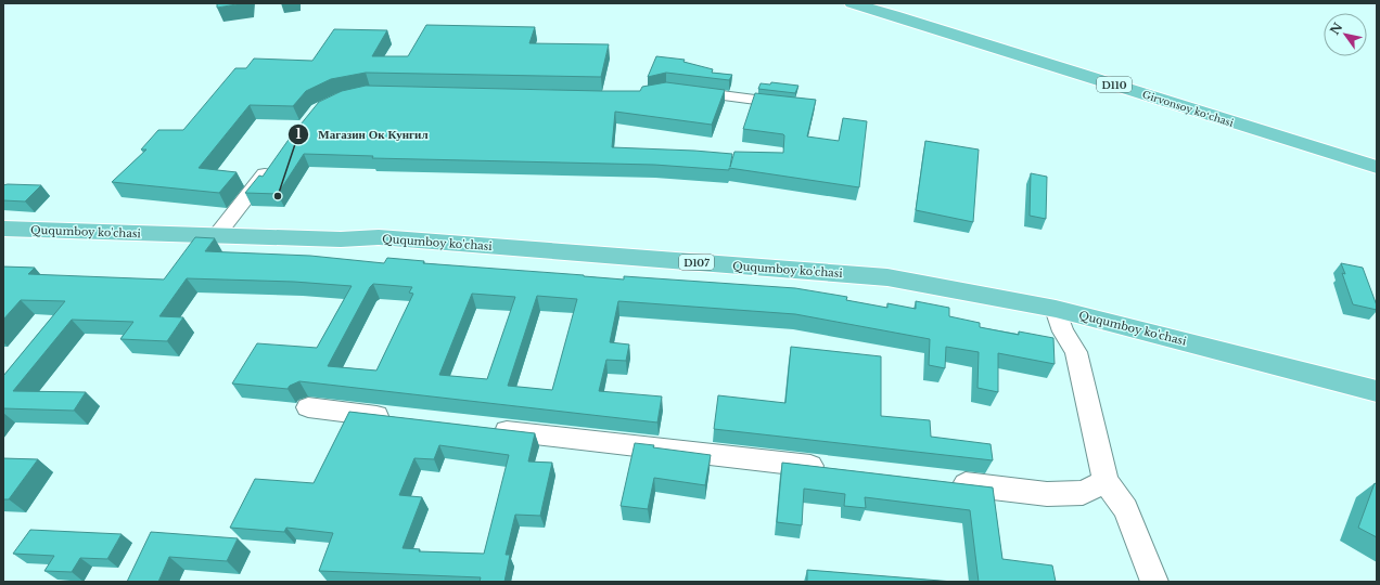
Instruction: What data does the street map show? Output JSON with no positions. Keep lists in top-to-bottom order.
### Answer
{
  "streets": {
    "main road": [
      "D110",
      "Girvonsoy koʻchasi",
      "Ququmboy ko'chasi",
      "D107"
    ]
  },
  "places": ["Магазин Ок Кунгил"],
  "north": "top left"
}
